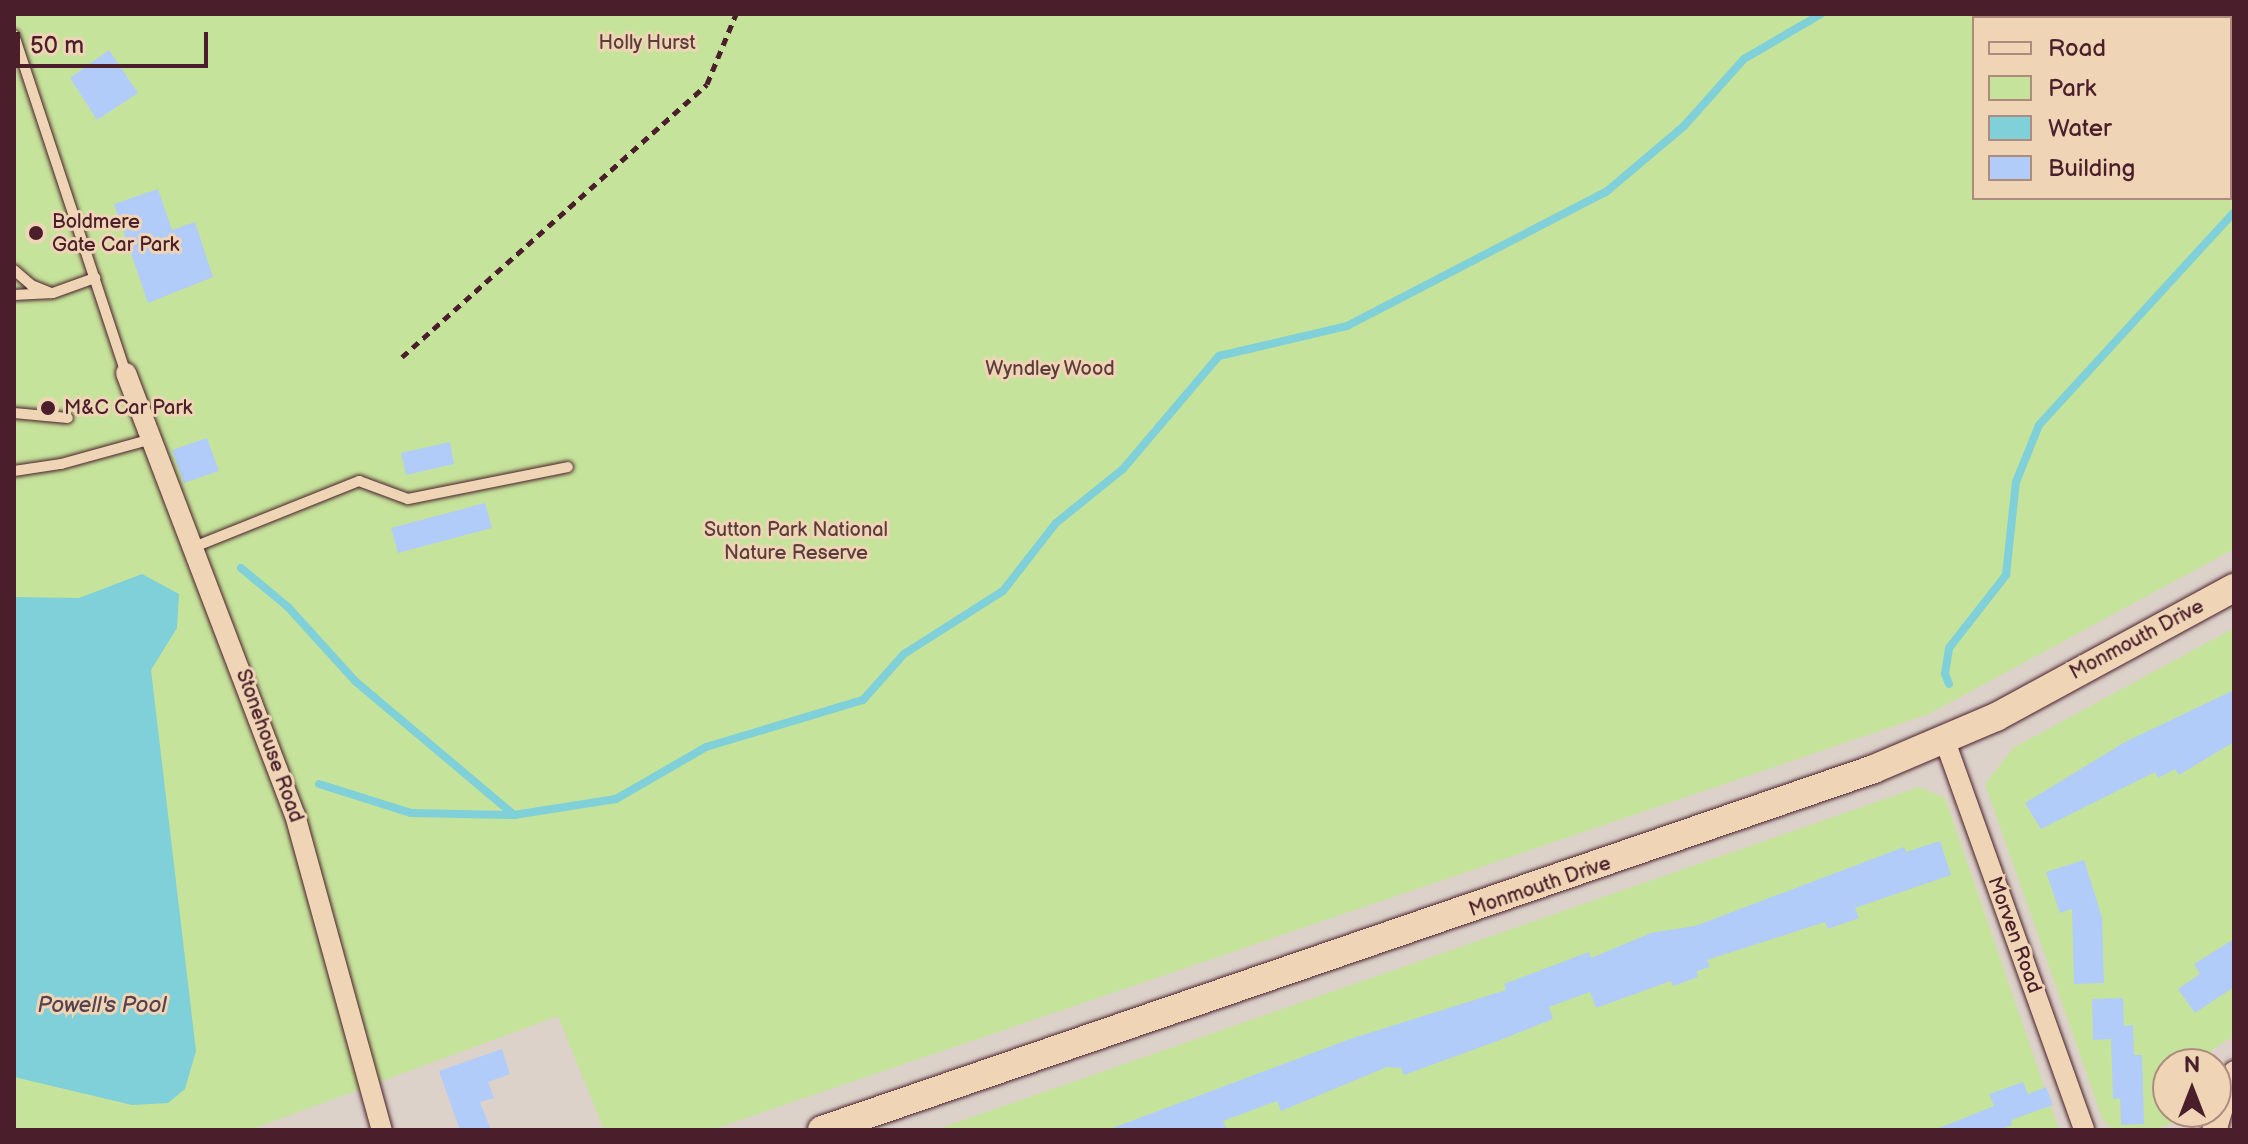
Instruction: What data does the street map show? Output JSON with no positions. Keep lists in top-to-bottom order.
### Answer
{
  "streets": {
    "street": ["Monmouth Drive", "Stonehouse Road", "Morven Road"]
  },
  "crossings": [
    ["Monmouth Drive", "Morven Road"]
  ],
  "water": ["Powell's Pool"],
  "parks": ["Holly Hurst", "Wyndley Wood", "Sutton Park National Nature Reserve"],
  "places": ["Boldmere Gate Car Park", "M&C Car Park"],
  "legend": [
    "Road",
    "Park",
    "Water",
    "Building"
  ],
  "scale_bar": "50 m",
  "north": "top"
}
